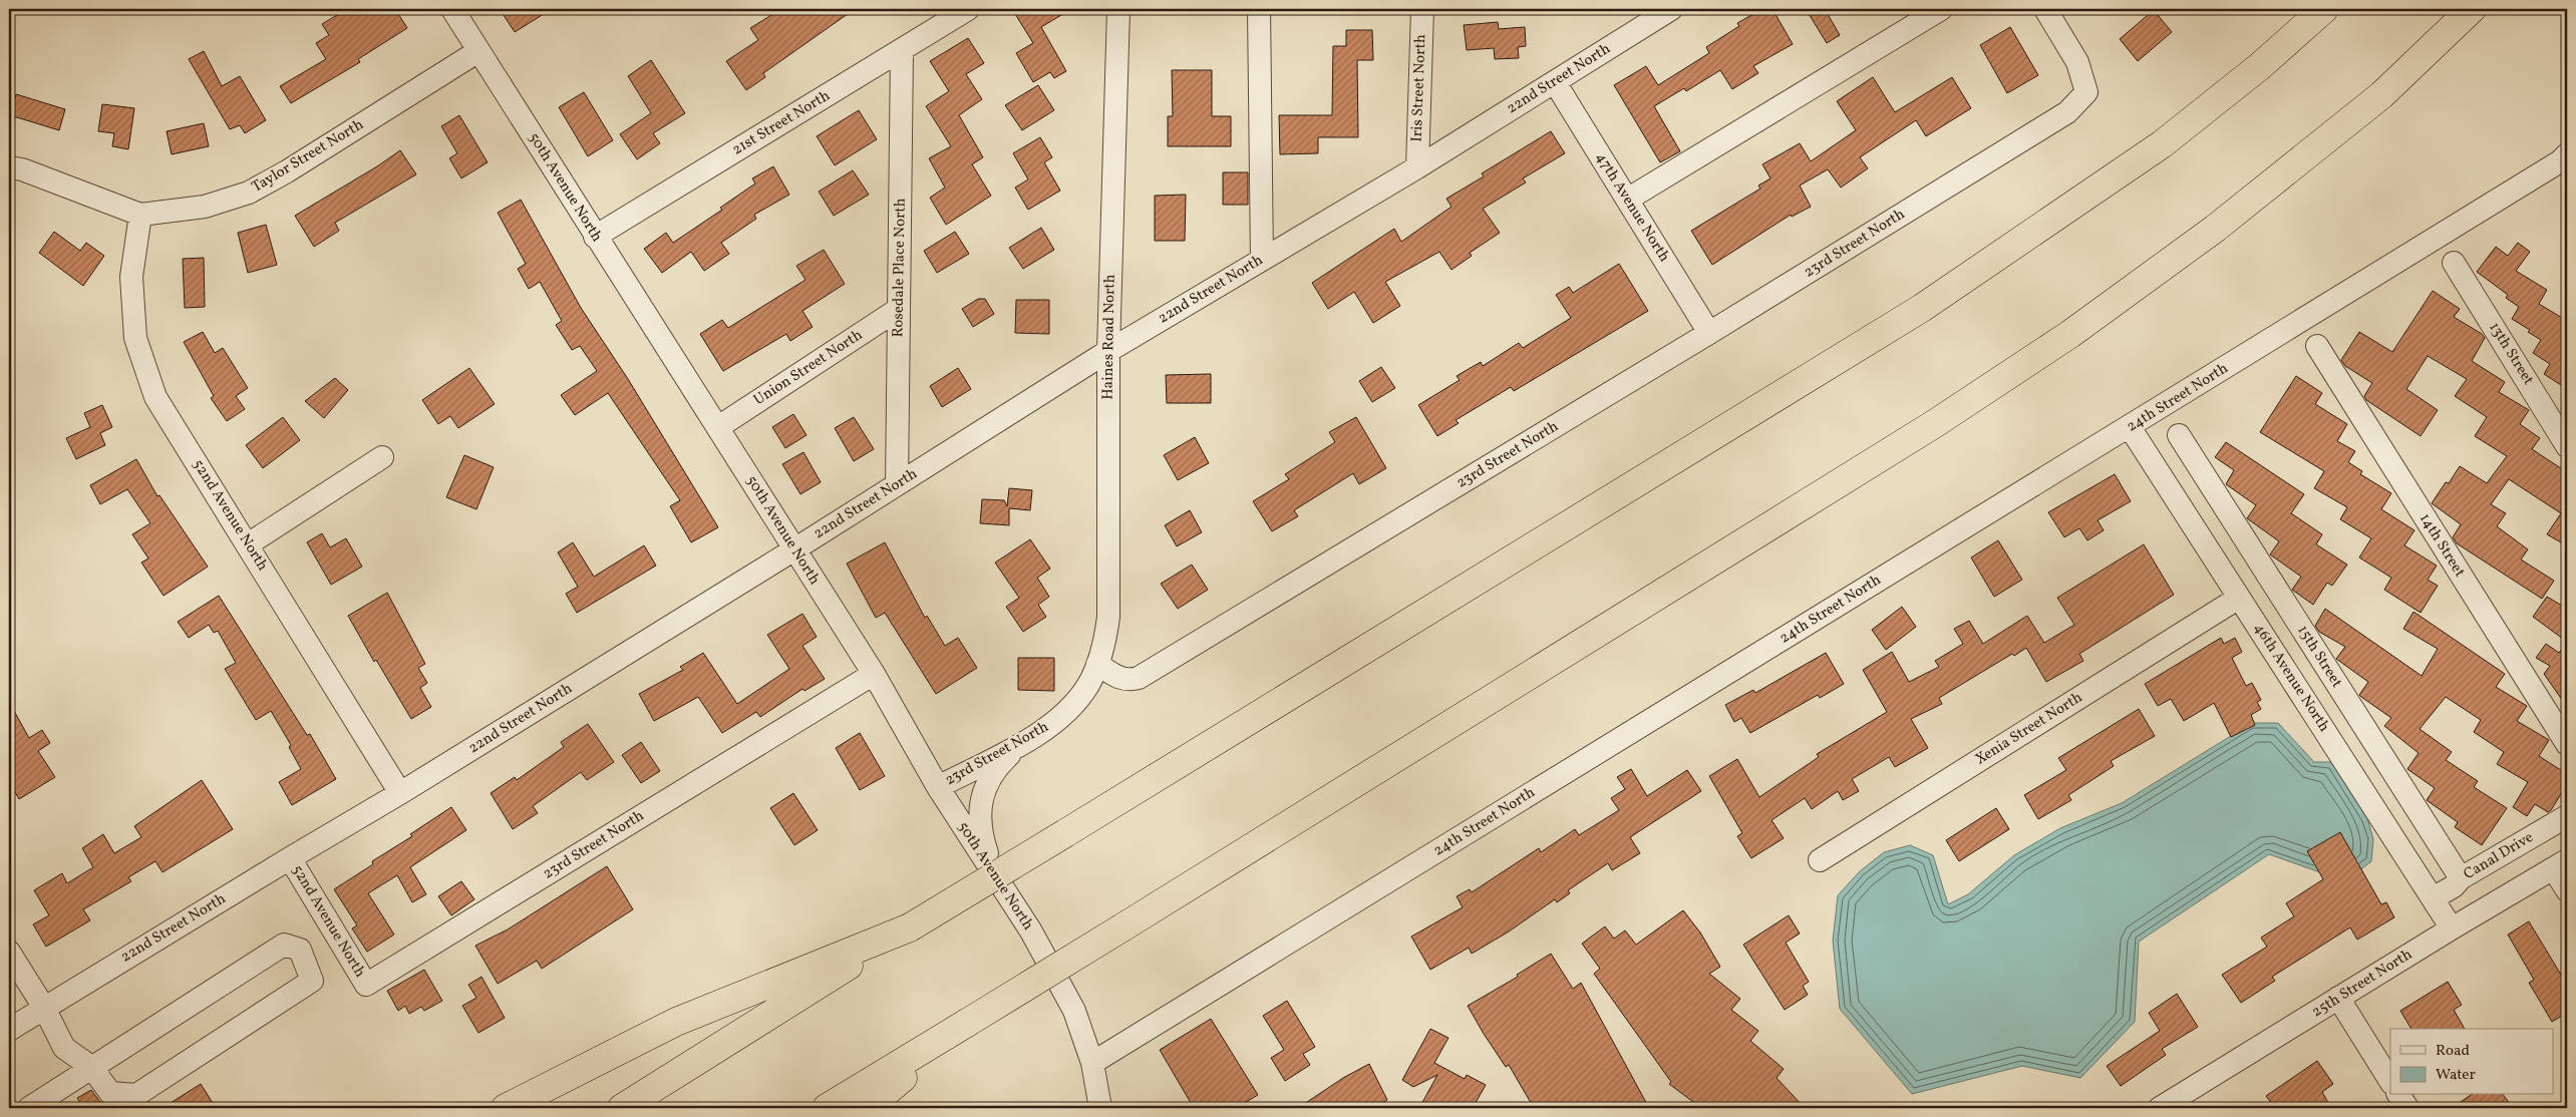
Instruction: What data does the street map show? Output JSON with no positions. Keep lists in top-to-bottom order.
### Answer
{
  "streets": {
    "street": [
      "22nd Street North",
      "Iris Street North",
      "21st Street North",
      "Taylor Street North",
      "50th Avenue North",
      "47th Avenue North",
      "23rd Street North",
      "Rosedale Place North",
      "Haines Road North",
      "13th Street",
      "Union Street North",
      "24th Street North",
      "52nd Avenue North",
      "14th Street",
      "15th Street",
      "46th Avenue North",
      "Xenia Street North",
      "Canal Drive",
      "25th Street North"
    ]
  },
  "crossings": [
    ["22nd Street North", "Iris Street North"],
    ["22nd Street North", "50th Avenue North"],
    ["22nd Street North", "47th Avenue North"],
    ["22nd Street North", "Rosedale Place North"],
    ["22nd Street North", "Haines Road North"],
    ["22nd Street North", "52nd Avenue North"],
    ["21st Street North", "50th Avenue North"],
    ["21st Street North", "Rosedale Place North"],
    ["Taylor Street North", "50th Avenue North"],
    ["Taylor Street North", "52nd Avenue North"],
    ["50th Avenue North", "23rd Street North"],
    ["50th Avenue North", "Union Street North"],
    ["50th Avenue North", "24th Street North"],
    ["47th Avenue North", "23rd Street North"],
    ["23rd Street North", "Haines Road North"],
    ["23rd Street North", "52nd Avenue North"],
    ["Rosedale Place North", "Union Street North"],
    ["24th Street North", "46th Avenue North"],
    ["15th Street", "Canal Drive"],
    ["46th Avenue North", "Xenia Street North"],
    ["46th Avenue North", "Canal Drive"],
    ["46th Avenue North", "25th Street North"]
  ],
  "legend": ["Road", "Water"]
}
